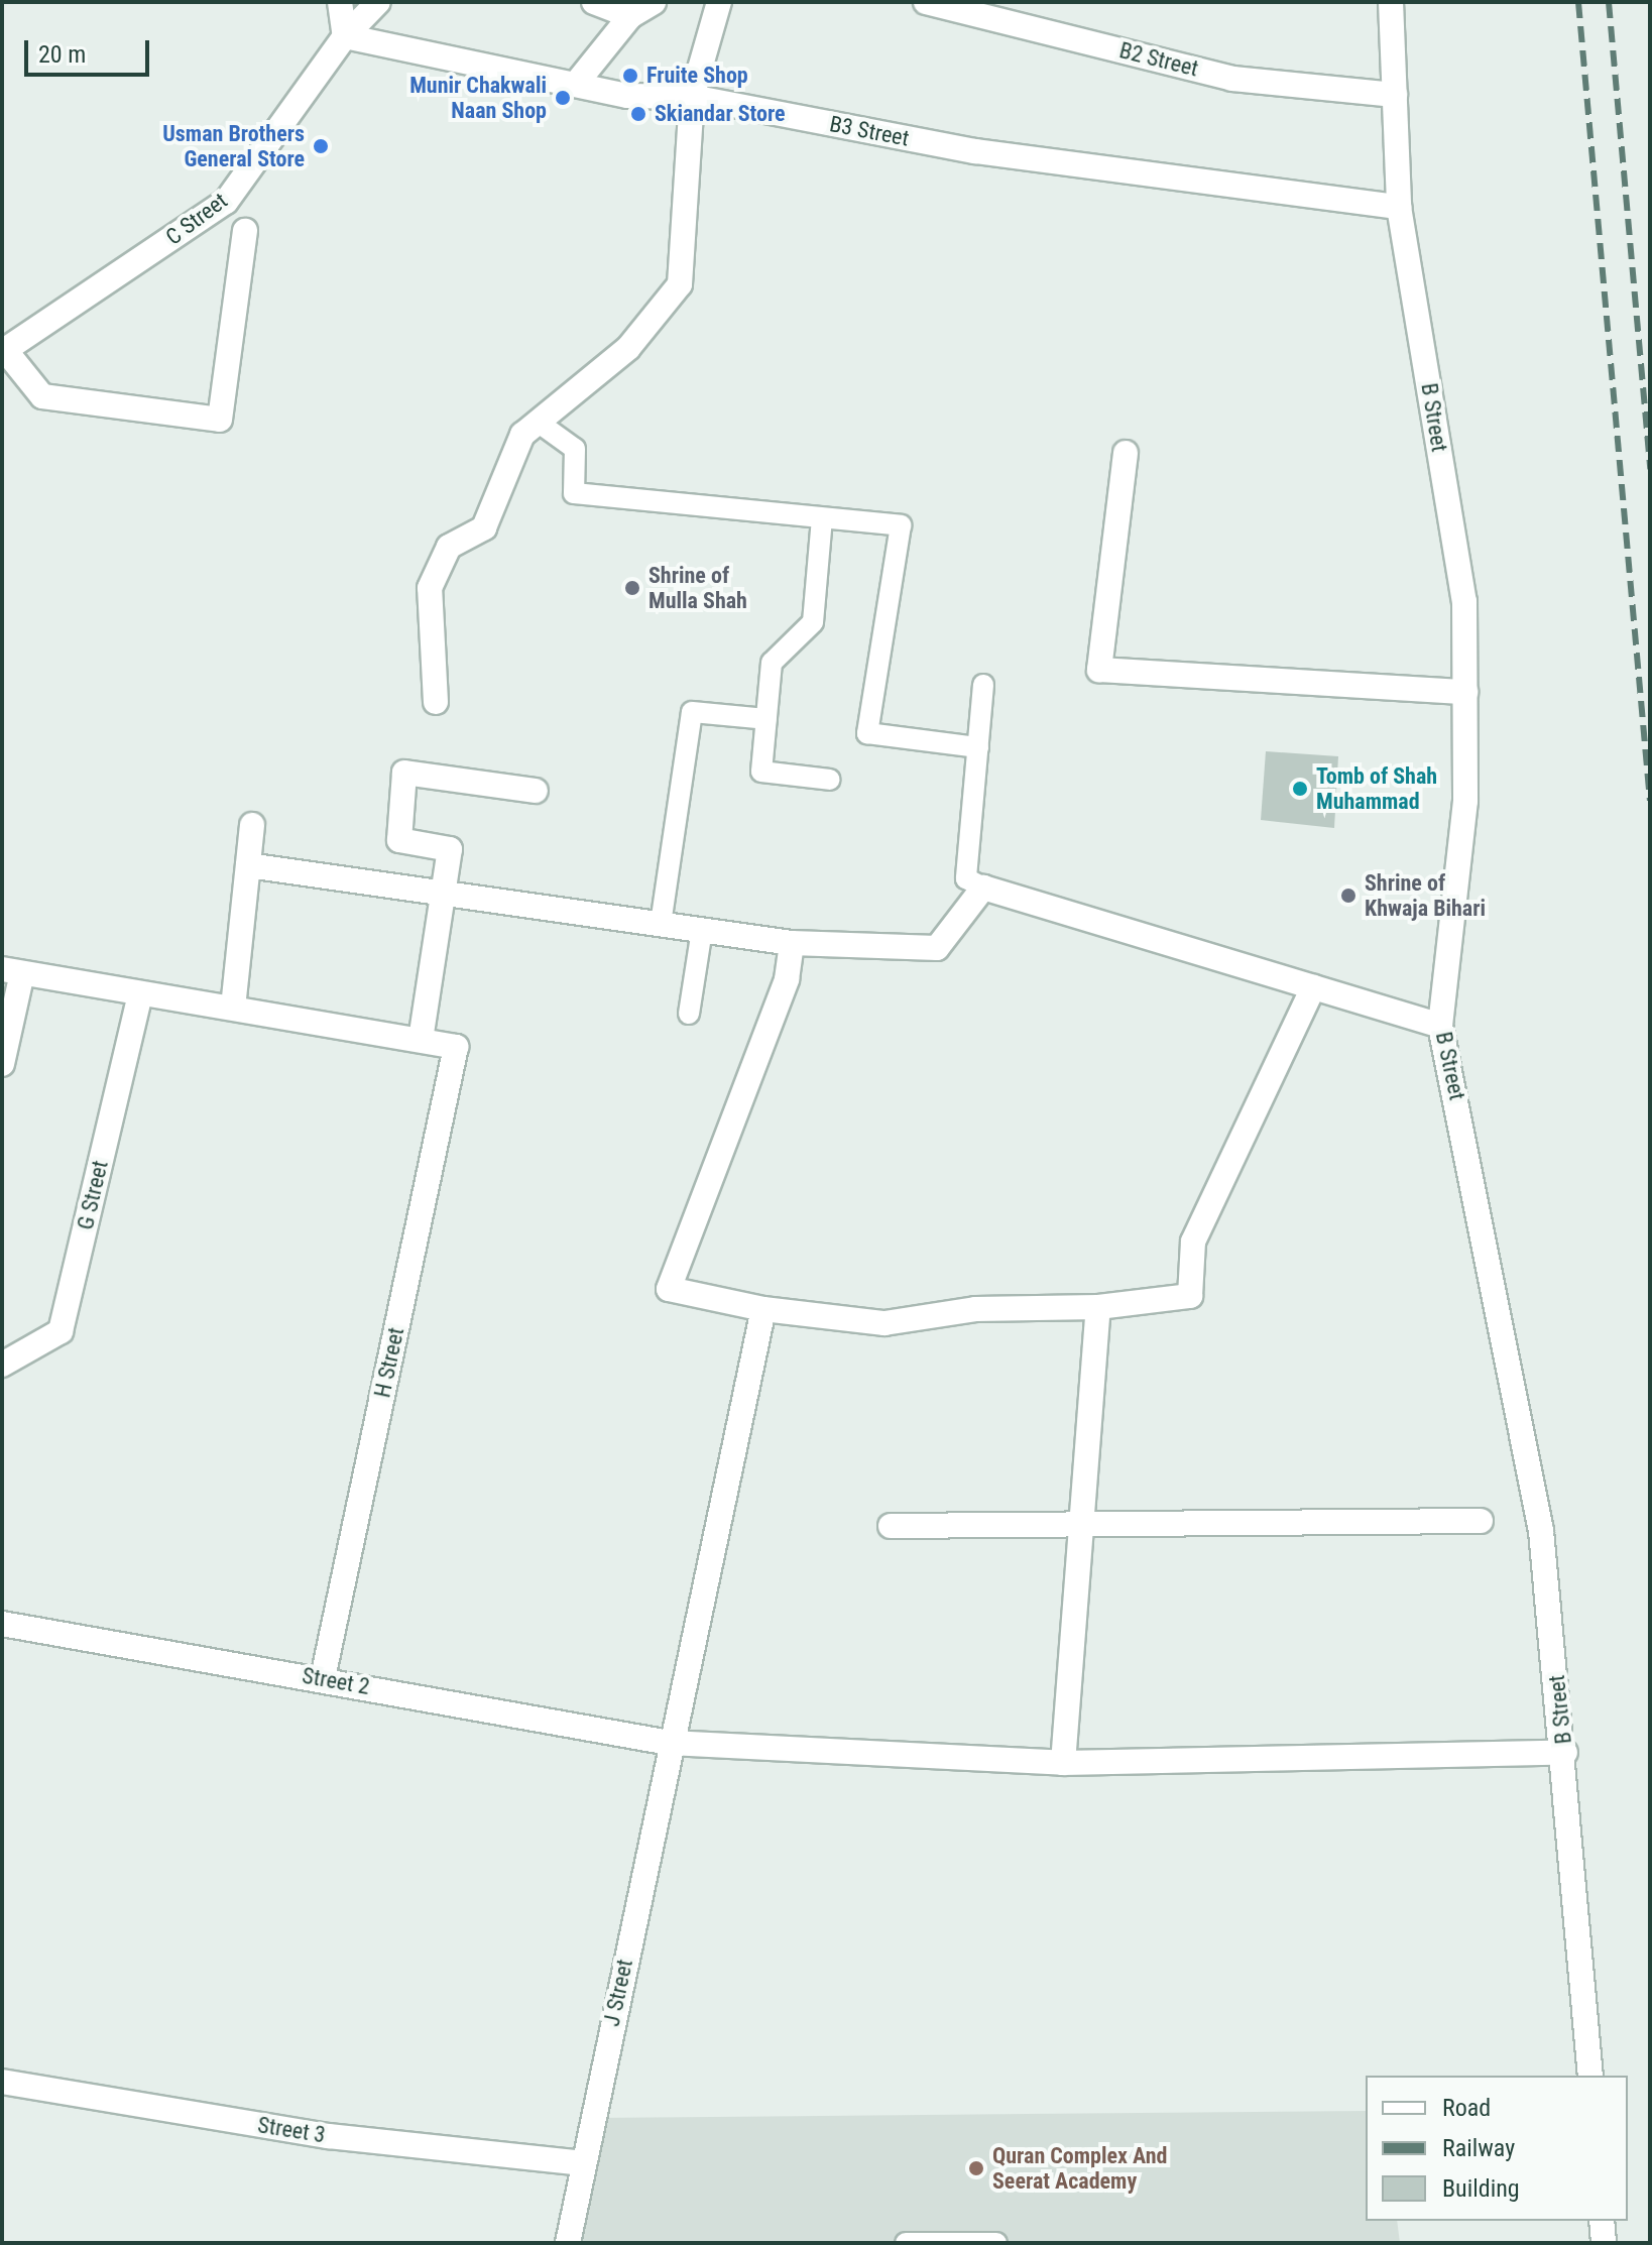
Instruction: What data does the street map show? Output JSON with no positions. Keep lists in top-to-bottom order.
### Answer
{
  "streets": {
    "street": [
      "B2 Street",
      "B3 Street",
      "C Street",
      "B Street",
      "G Street",
      "H Street",
      "Street 2",
      "J Street",
      "Street 3"
    ]
  },
  "crossings": [
    ["B2 Street", "B Street"],
    ["B3 Street", "C Street"],
    ["B3 Street", "B Street"],
    ["B Street", "Street 2"],
    ["H Street", "Street 2"],
    ["Street 2", "J Street"],
    ["J Street", "Street 3"]
  ],
  "places": [
    "Fruite Shop",
    "Munir Chakwali Naan Shop",
    "Skiandar Store",
    "Usman Brothers General Store",
    "Shrine of Mulla Shah",
    "Tomb of Shah Muhammad",
    "Shrine of Khwaja Bihari",
    "Quran Complex And Seerat Academy"
  ],
  "legend": ["Road", "Railway", "Building"],
  "scale_bar": "20 m"
}
